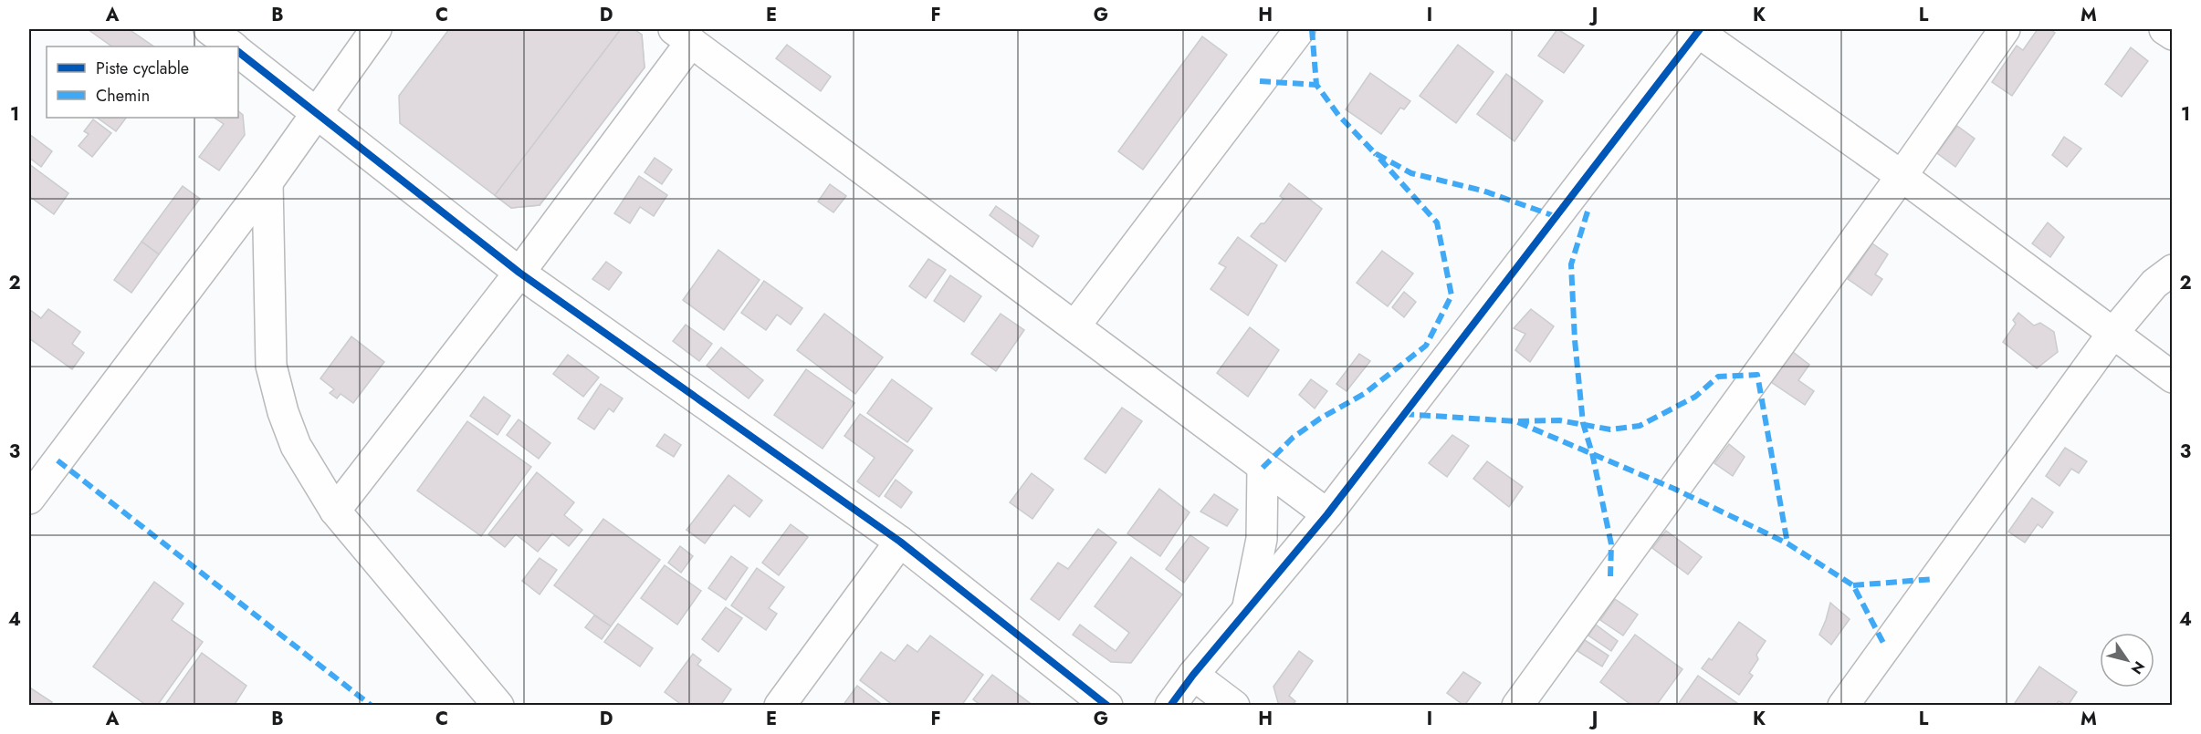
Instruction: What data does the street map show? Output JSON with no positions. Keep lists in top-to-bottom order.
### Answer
{
  "legend": ["Piste cyclable", "Chemin"],
  "north": "bottom right",
  "grid": {
    "columns": [
      "A",
      "B",
      "C",
      "D",
      "E",
      "F",
      "G",
      "H",
      "I",
      "J",
      "K",
      "L",
      "M"
    ],
    "rows": [
      "1",
      "2",
      "3",
      "4"
    ]
  }
}
